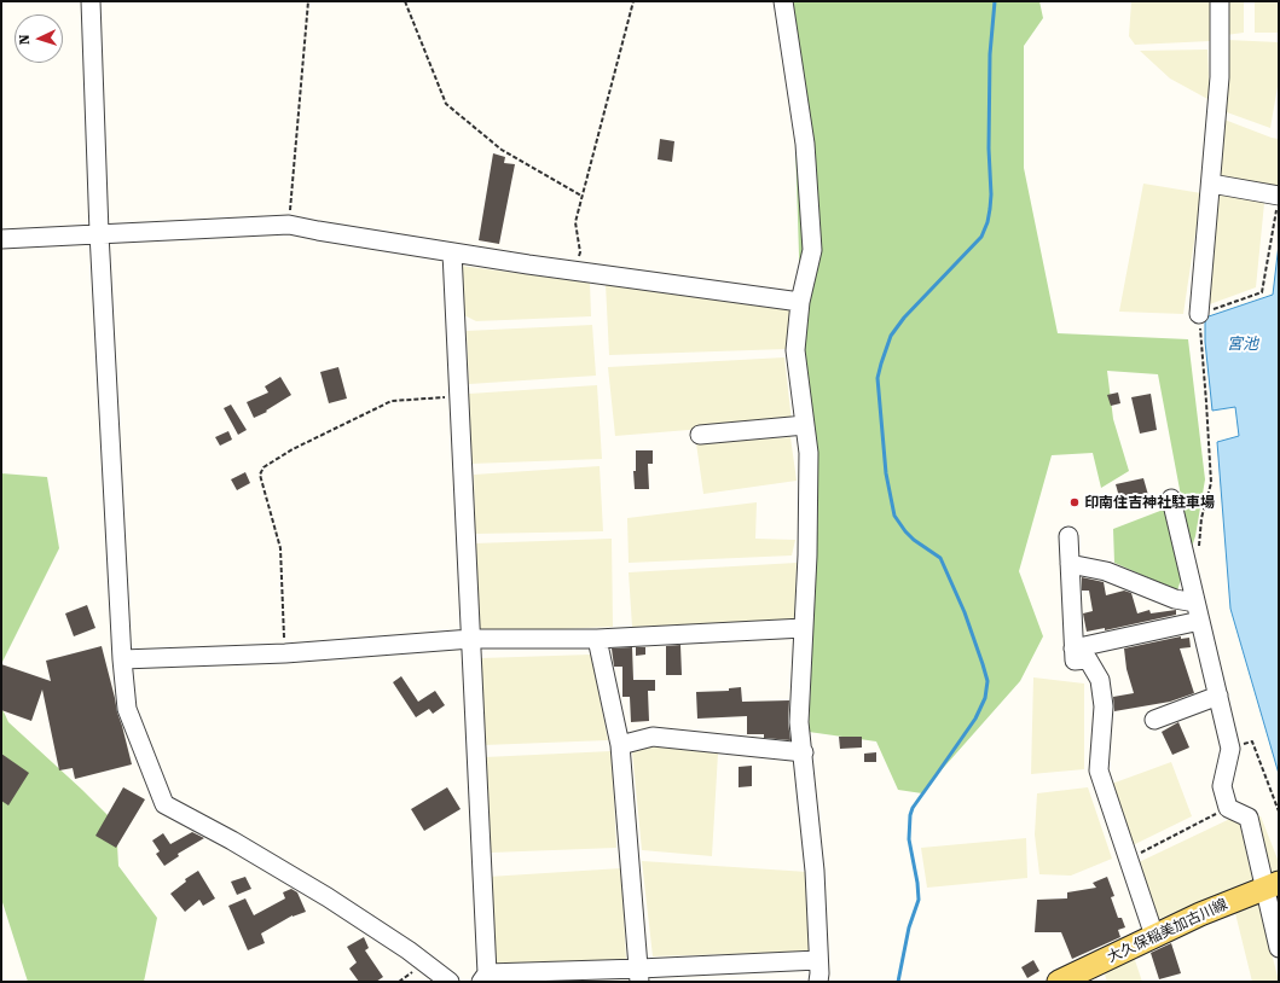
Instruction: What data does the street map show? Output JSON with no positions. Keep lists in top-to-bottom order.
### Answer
{
  "streets": {
    "main road": ["大久保稲美加古川線"]
  },
  "water": ["宮池"],
  "places": ["印南住吉神社駐車場"],
  "north": "left"
}
